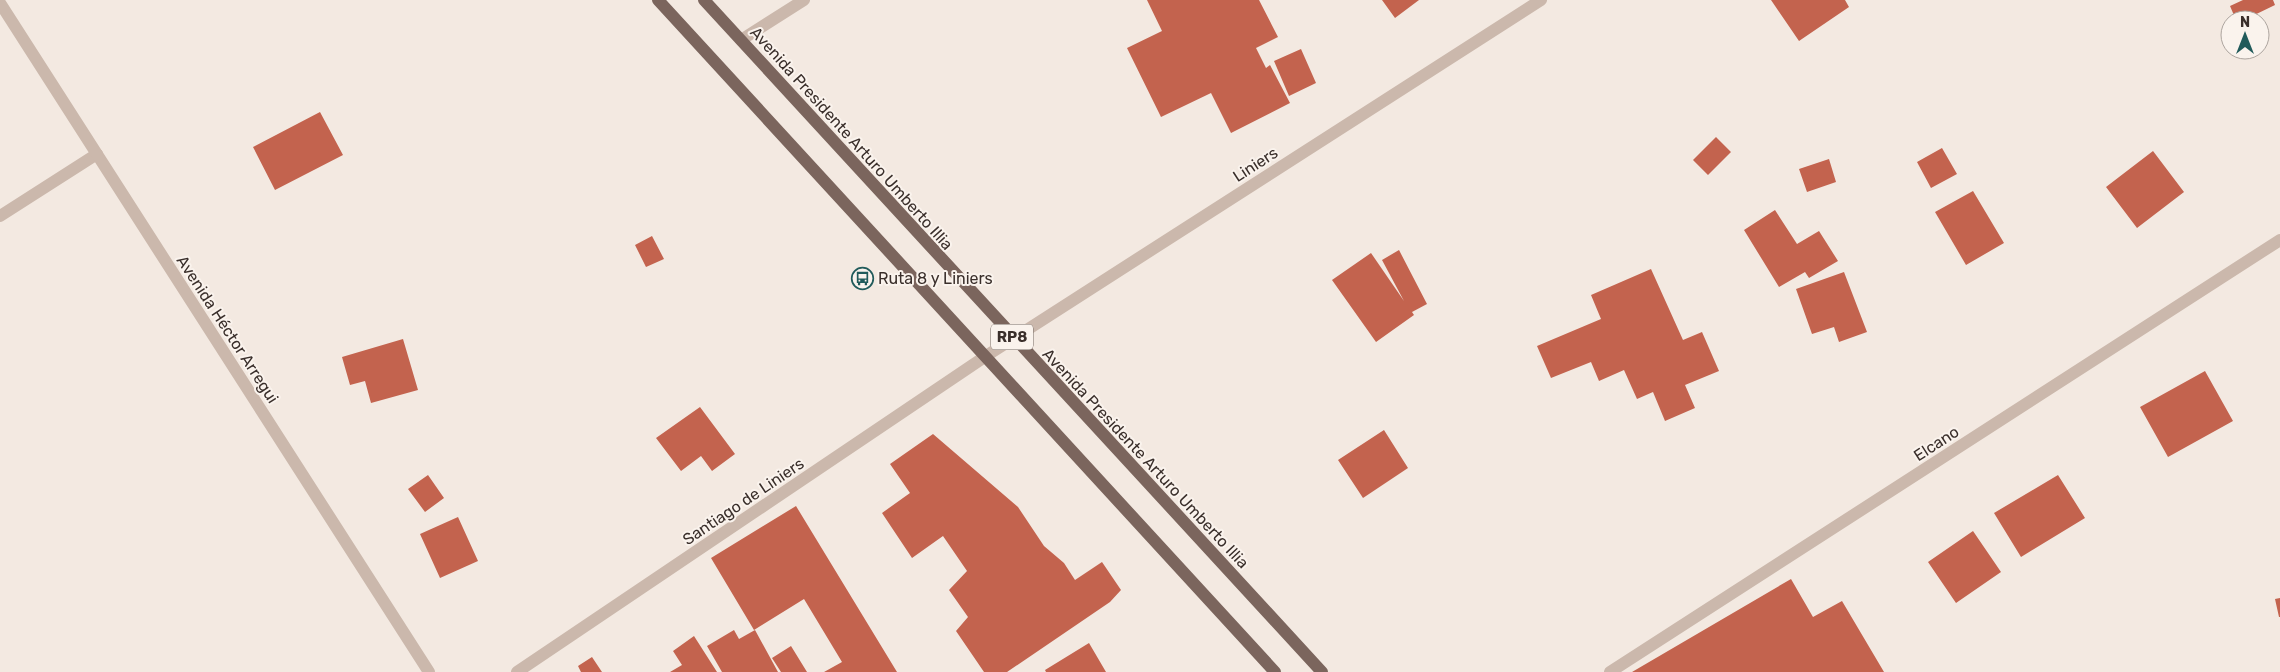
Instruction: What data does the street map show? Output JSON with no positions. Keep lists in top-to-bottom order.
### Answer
{
  "streets": {
    "main road": ["Avenida Presidente Arturo Umberto Illia", "RP8"],
    "street": [
      "Liniers",
      "Avenida Héctor Arregui",
      "Elcano",
      "Santiago de Liniers"
    ]
  },
  "crossings": [
    ["Avenida Presidente Arturo Umberto Illia", "Liniers"],
    ["Liniers", "RP8"],
    ["Liniers", "Santiago de Liniers"],
    ["RP8", "Santiago de Liniers"]
  ],
  "places": {
    "bus stop": ["Ruta 8 y Liniers"]
  },
  "north": "top"
}
